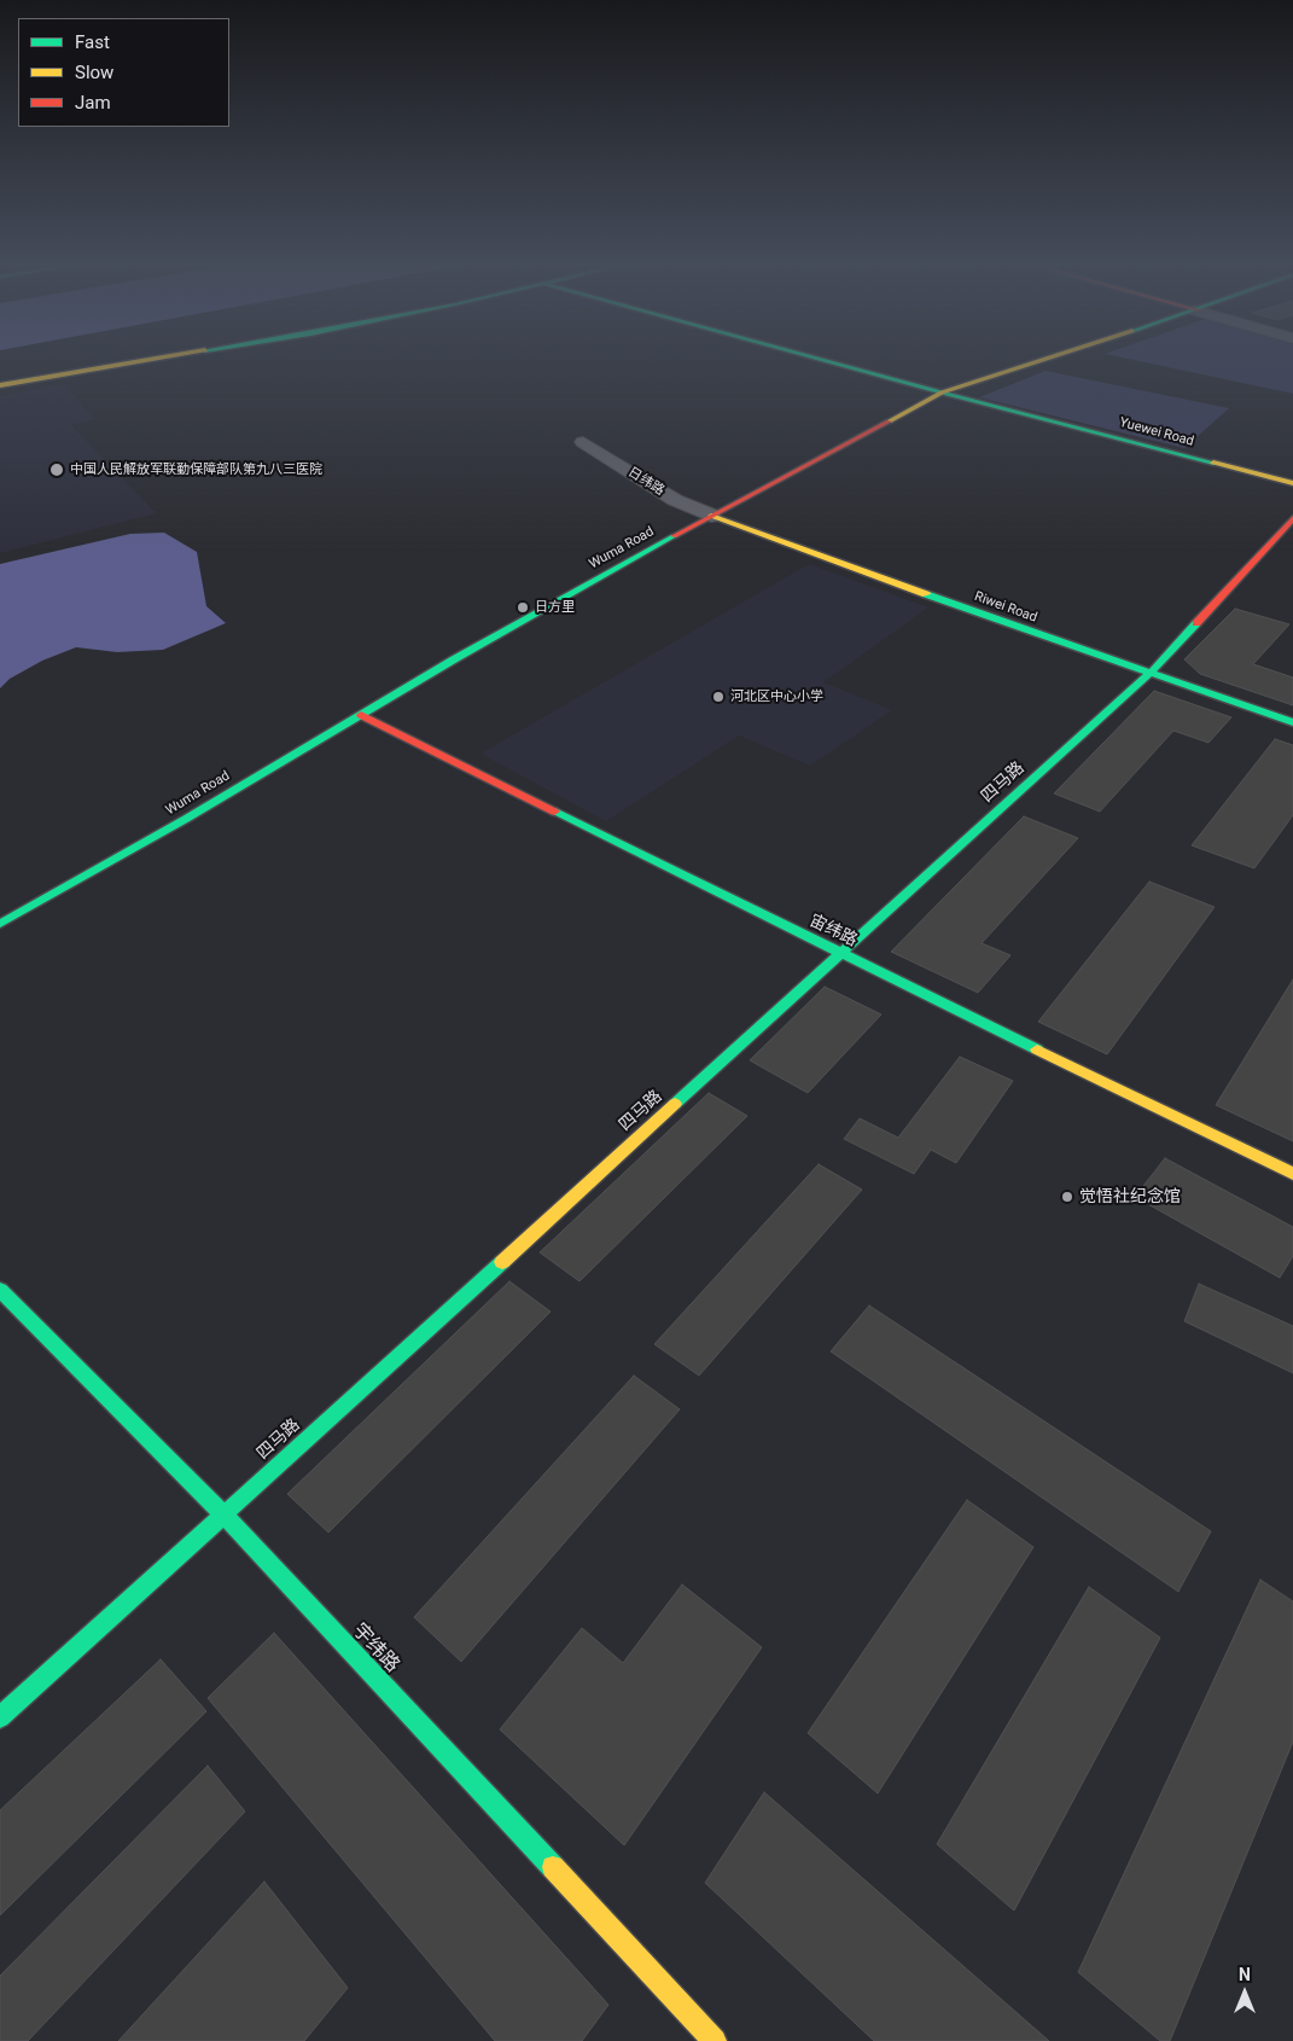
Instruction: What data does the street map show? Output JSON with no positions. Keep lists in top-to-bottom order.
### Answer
{
  "streets": {
    "main road": [
      "Yuewei Road",
      "Wuma Road",
      "Riwei Road",
      "四马路",
      "宙纬路",
      "宇纬路"
    ],
    "street": ["日纬路"]
  },
  "crossings": [
    ["Yuewei Road", "Wuma Road"],
    ["日纬路", "Wuma Road"],
    ["日纬路", "Riwei Road"],
    ["Wuma Road", "Riwei Road"],
    ["Wuma Road", "宙纬路"],
    ["Riwei Road", "四马路"],
    ["四马路", "宙纬路"],
    ["四马路", "宇纬路"]
  ],
  "places": [
    "中国人民解放军联勤保障部队第九八三医院",
    "日方里",
    "河北区中心小学",
    "觉悟社纪念馆"
  ],
  "legend": ["Fast", "Slow", "Jam"],
  "north": "top"
}
